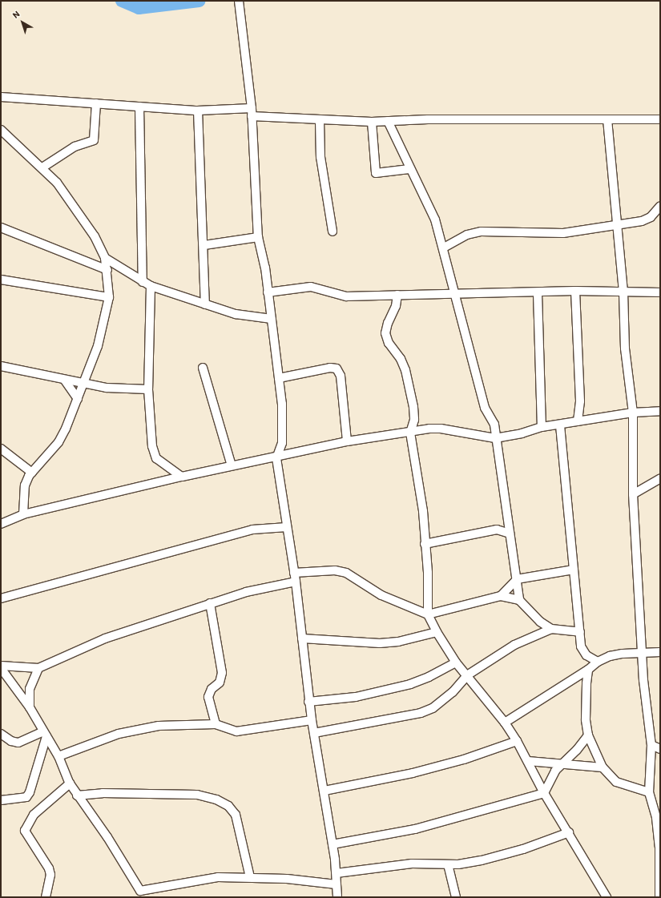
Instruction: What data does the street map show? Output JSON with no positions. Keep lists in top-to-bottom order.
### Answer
{
  "north": "top left"
}
